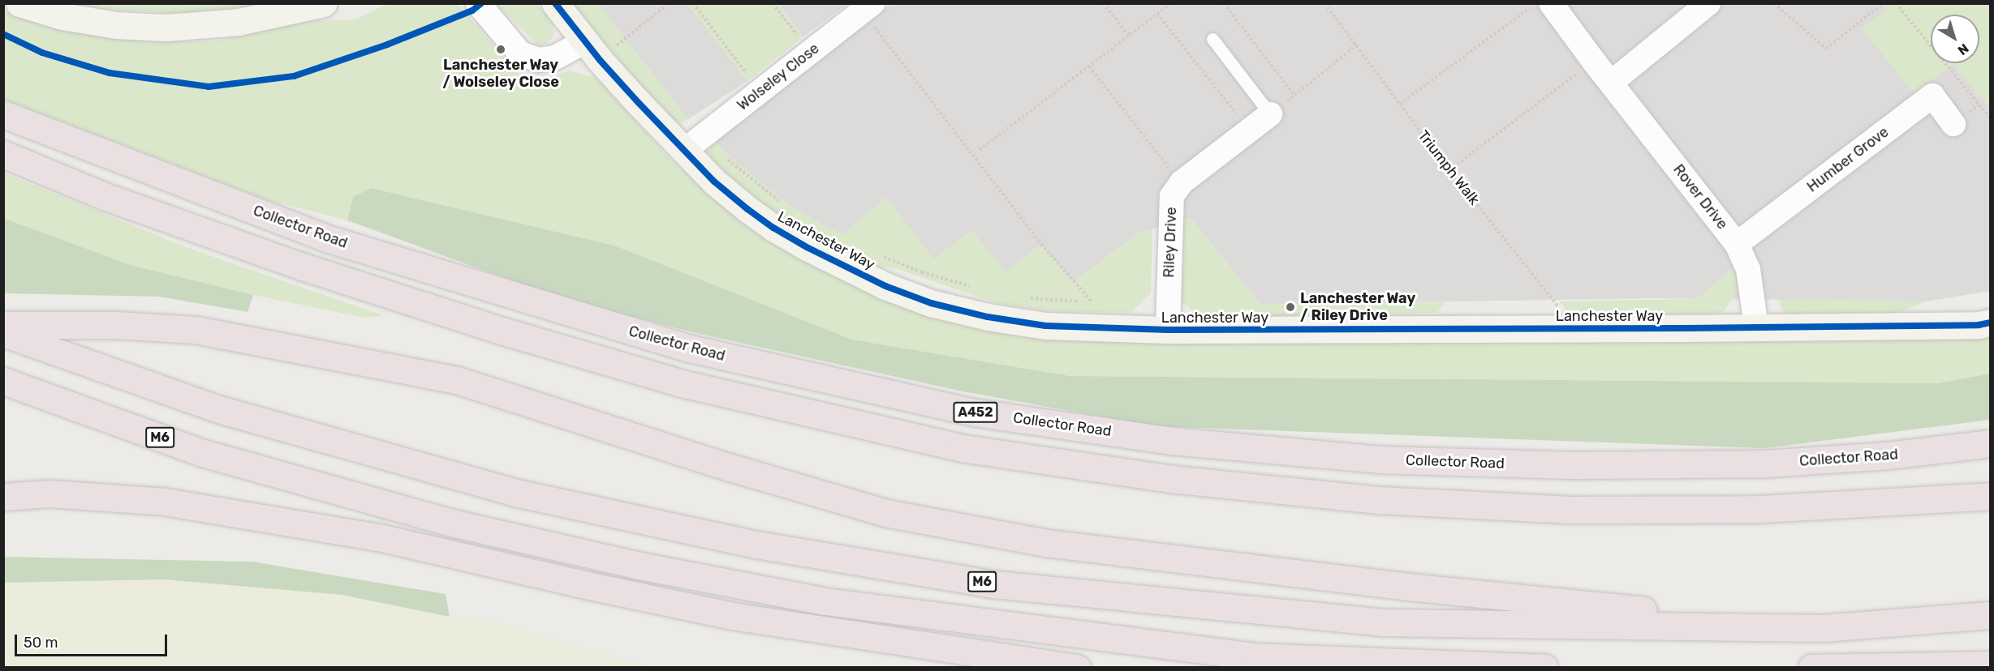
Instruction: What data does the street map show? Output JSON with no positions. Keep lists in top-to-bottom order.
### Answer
{
  "streets": {
    "highway": ["Collector Road", "A452", "M6"],
    "street": [
      "Wolseley Close",
      "Humber Grove",
      "Rover Drive",
      "Lanchester Way",
      "Riley Drive"
    ],
    "path": ["Triumph Walk"]
  },
  "crossings": [
    ["Wolseley Close", "Lanchester Way"],
    ["Humber Grove", "Rover Drive"],
    ["Triumph Walk", "Lanchester Way"],
    ["Rover Drive", "Lanchester Way"],
    ["Lanchester Way", "Riley Drive"]
  ],
  "places": ["Lanchester Way / Wolseley Close", "Lanchester Way / Riley Drive"],
  "scale_bar": "50 m",
  "north": "bottom right"
}
